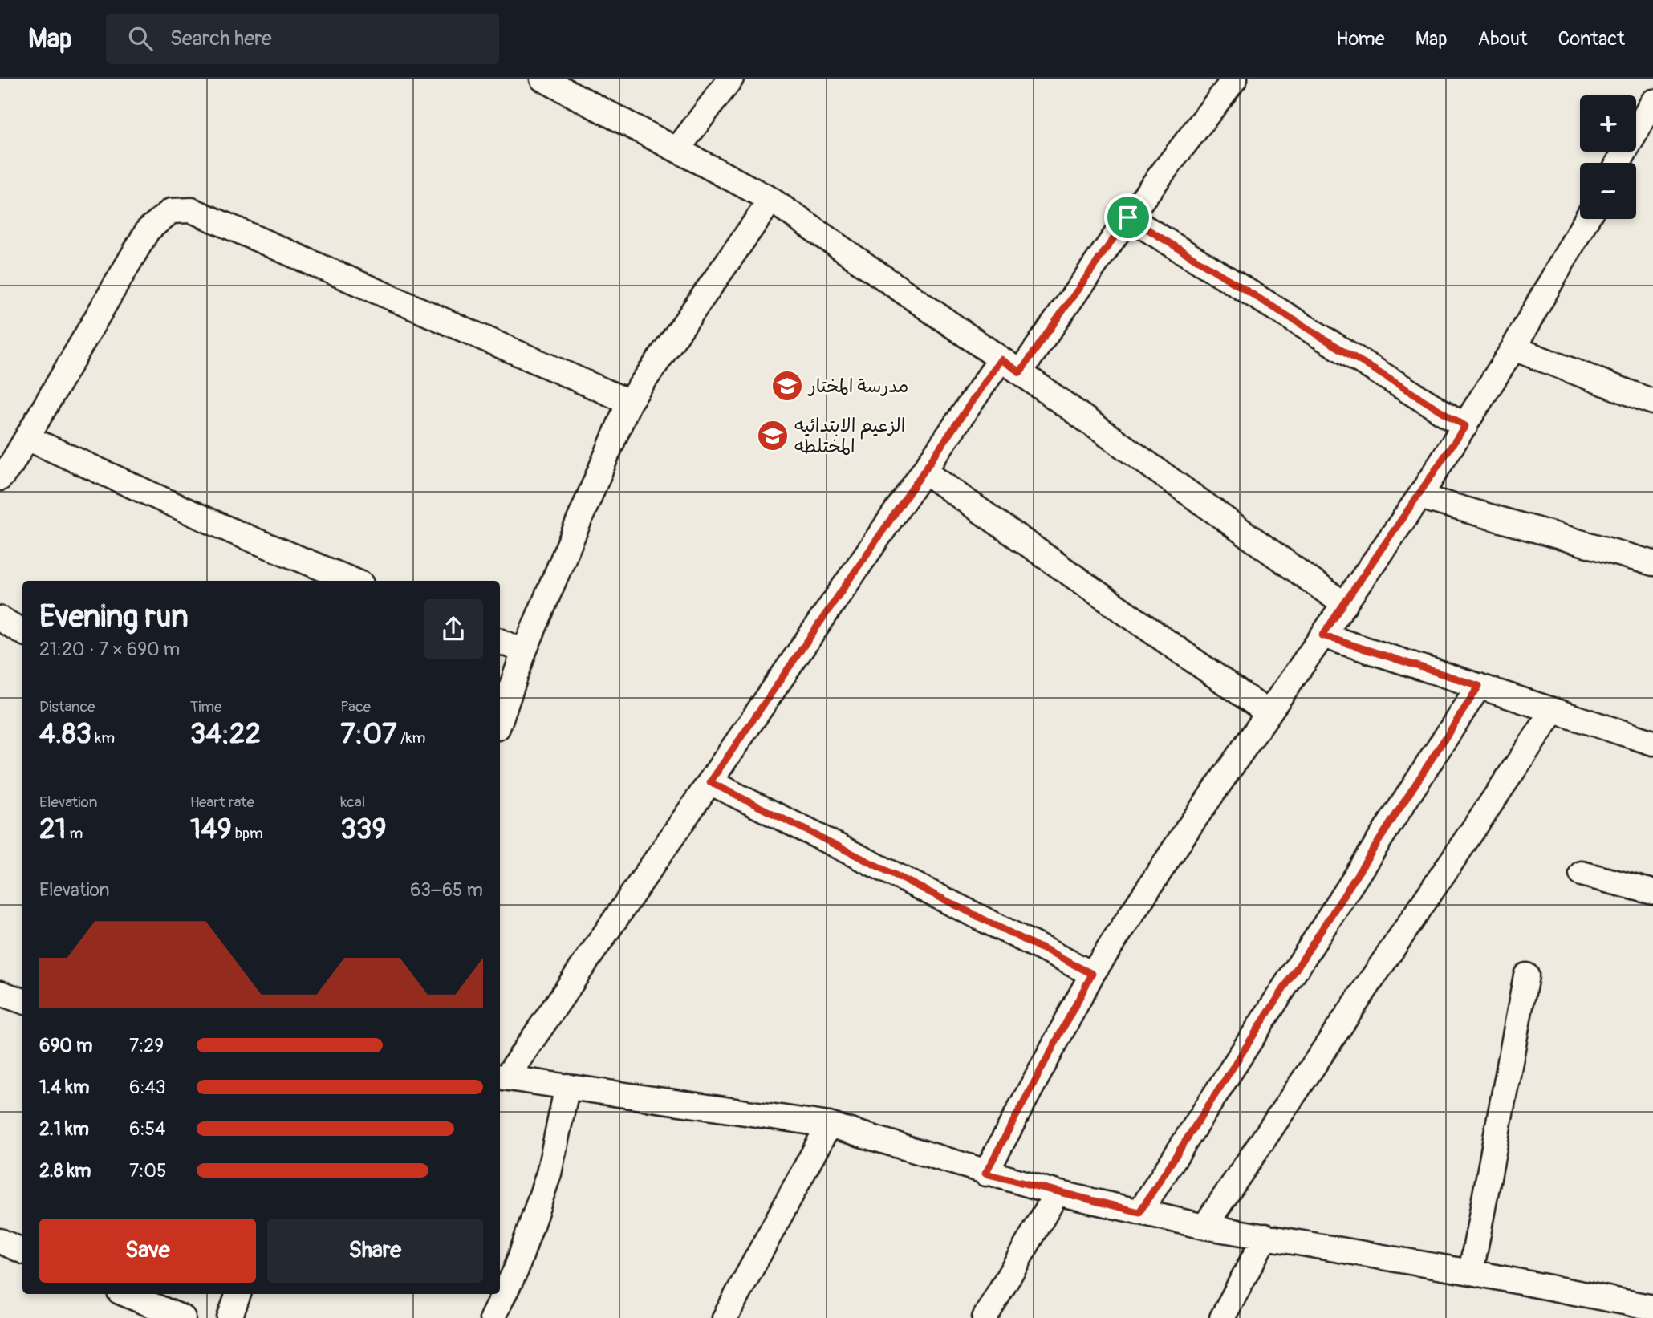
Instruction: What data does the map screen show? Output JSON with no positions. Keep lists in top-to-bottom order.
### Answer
{
  "places": {
    "school or university": ["مدرسة المختار", "الزعيم الابتدائيه المختلطه"]
  },
  "page": {
    "header": "Map",
    "search": "Search here",
    "nav": [
      "Home",
      "Map",
      "About",
      "Contact"
    ],
    "map_buttons": ["+", "−"],
    "heading": ["Evening run", "21:20 · 7 × 690 m"],
    "stats": [
      ["Distance", "4.83 km"],
      ["Time", "34:22"],
      ["Pace", "7:07 /km"],
      ["Elevation", "21 m"],
      ["Heart rate", "149 bpm"],
      ["kcal", "339"]
    ],
    "chart": ["Elevation", "63–65 m"],
    "list": [
      {
        "name": "690 m",
        "note": "7:29"
      },
      {
        "name": "1.4 km",
        "note": "6:43"
      },
      {
        "name": "2.1 km",
        "note": "6:54"
      },
      {
        "name": "2.8 km",
        "note": "7:05"
      }
    ],
    "buttons": ["Save", "Share"]
  }
}
